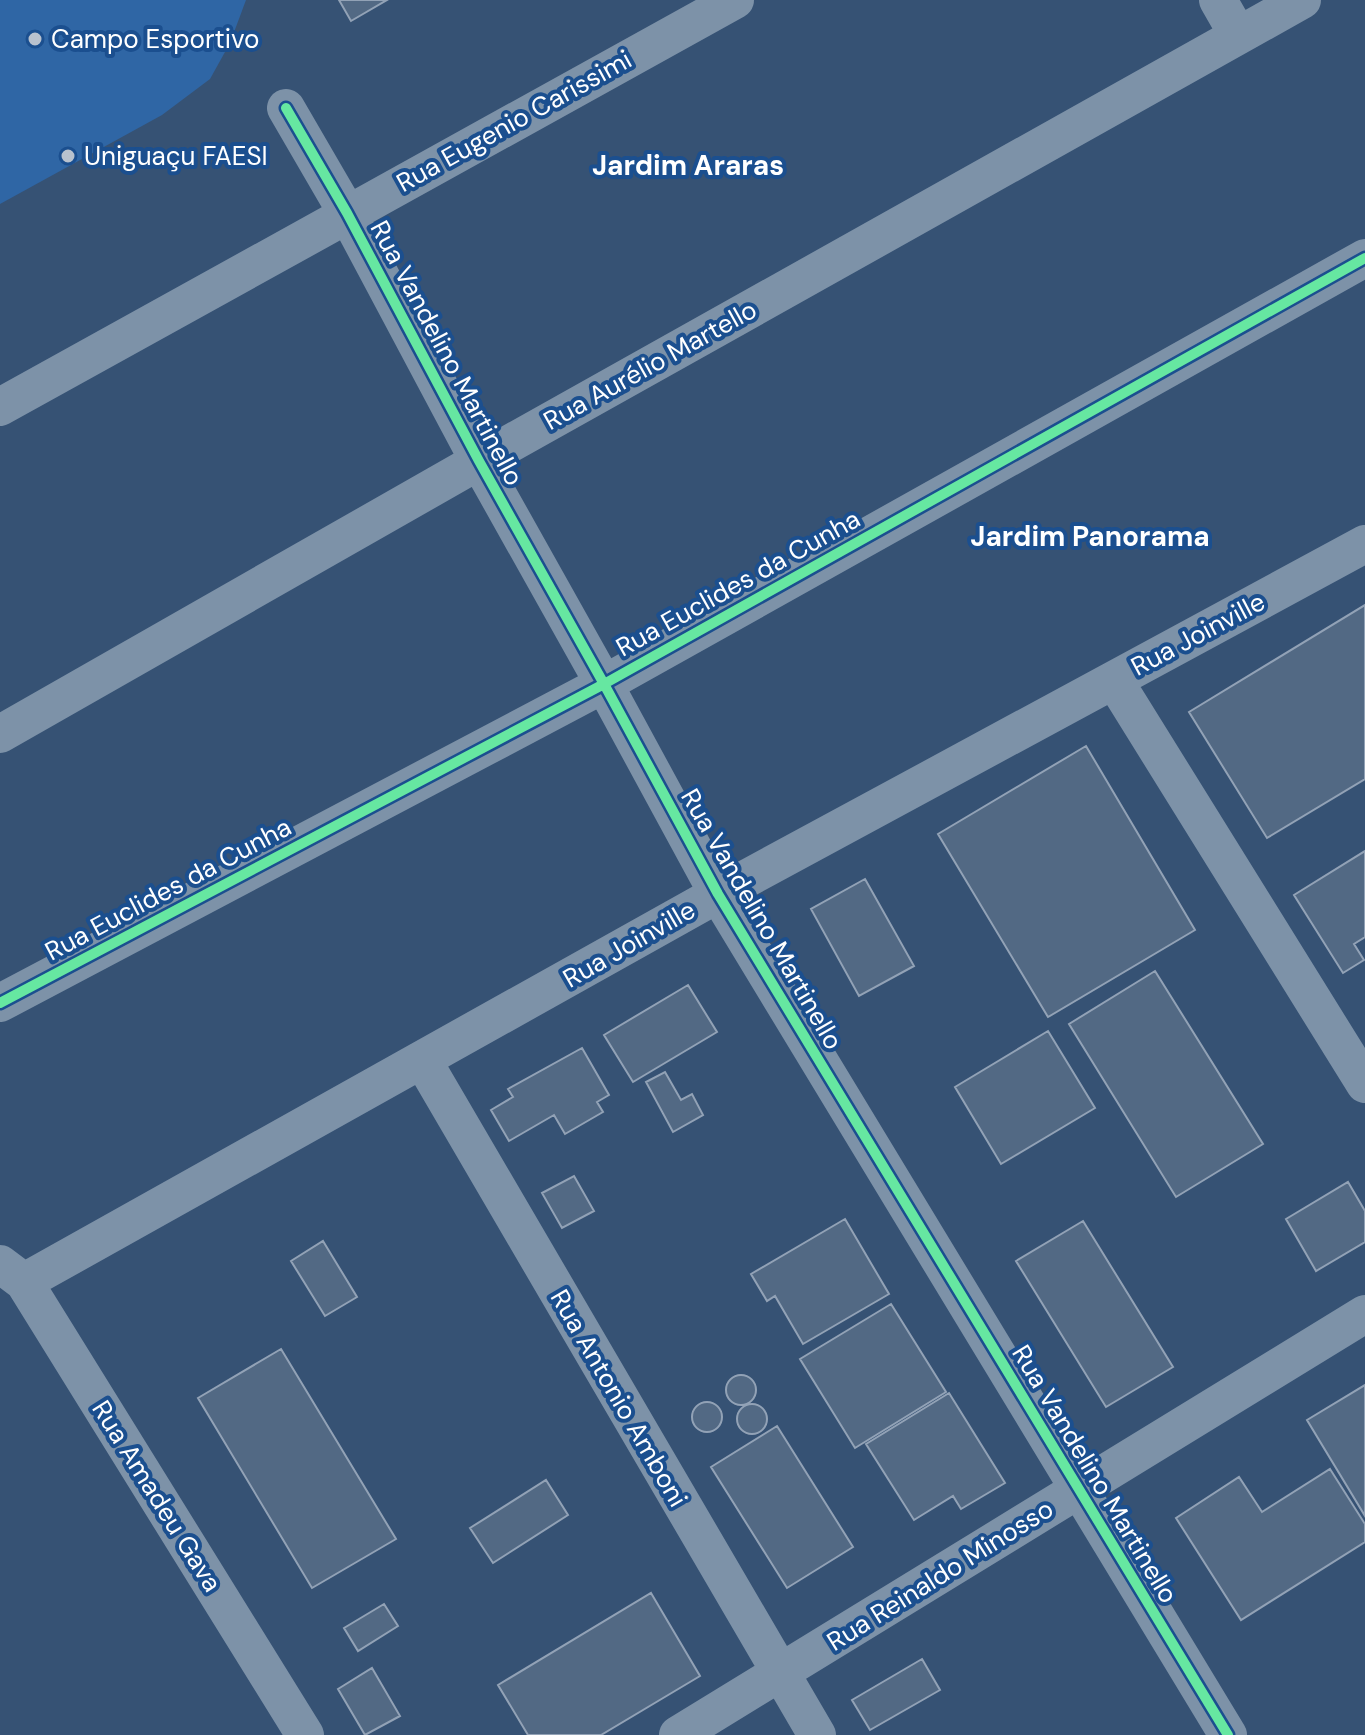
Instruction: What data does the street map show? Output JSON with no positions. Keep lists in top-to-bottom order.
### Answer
{
  "streets": {
    "street": [
      "Rua Eugenio Carissimi",
      "Rua Vandelino Martinello",
      "Rua Aurélio Martello",
      "Rua Euclides da Cunha",
      "Rua Joinville",
      "Rua Antonio Amboni",
      "Rua Amadeu Gava",
      "Rua Reinaldo Minosso"
    ]
  },
  "crossings": [
    ["Rua Eugenio Carissimi", "Rua Vandelino Martinello"],
    ["Rua Vandelino Martinello", "Rua Aurélio Martello"],
    ["Rua Vandelino Martinello", "Rua Euclides da Cunha"],
    ["Rua Vandelino Martinello", "Rua Joinville"],
    ["Rua Vandelino Martinello", "Rua Reinaldo Minosso"],
    ["Rua Joinville", "Rua Antonio Amboni"],
    ["Rua Joinville", "Rua Amadeu Gava"],
    ["Rua Antonio Amboni", "Rua Reinaldo Minosso"]
  ],
  "districts": ["Jardim Araras", "Jardim Panorama"],
  "places": ["Campo Esportivo", "Uniguaçu FAESI"]
}
